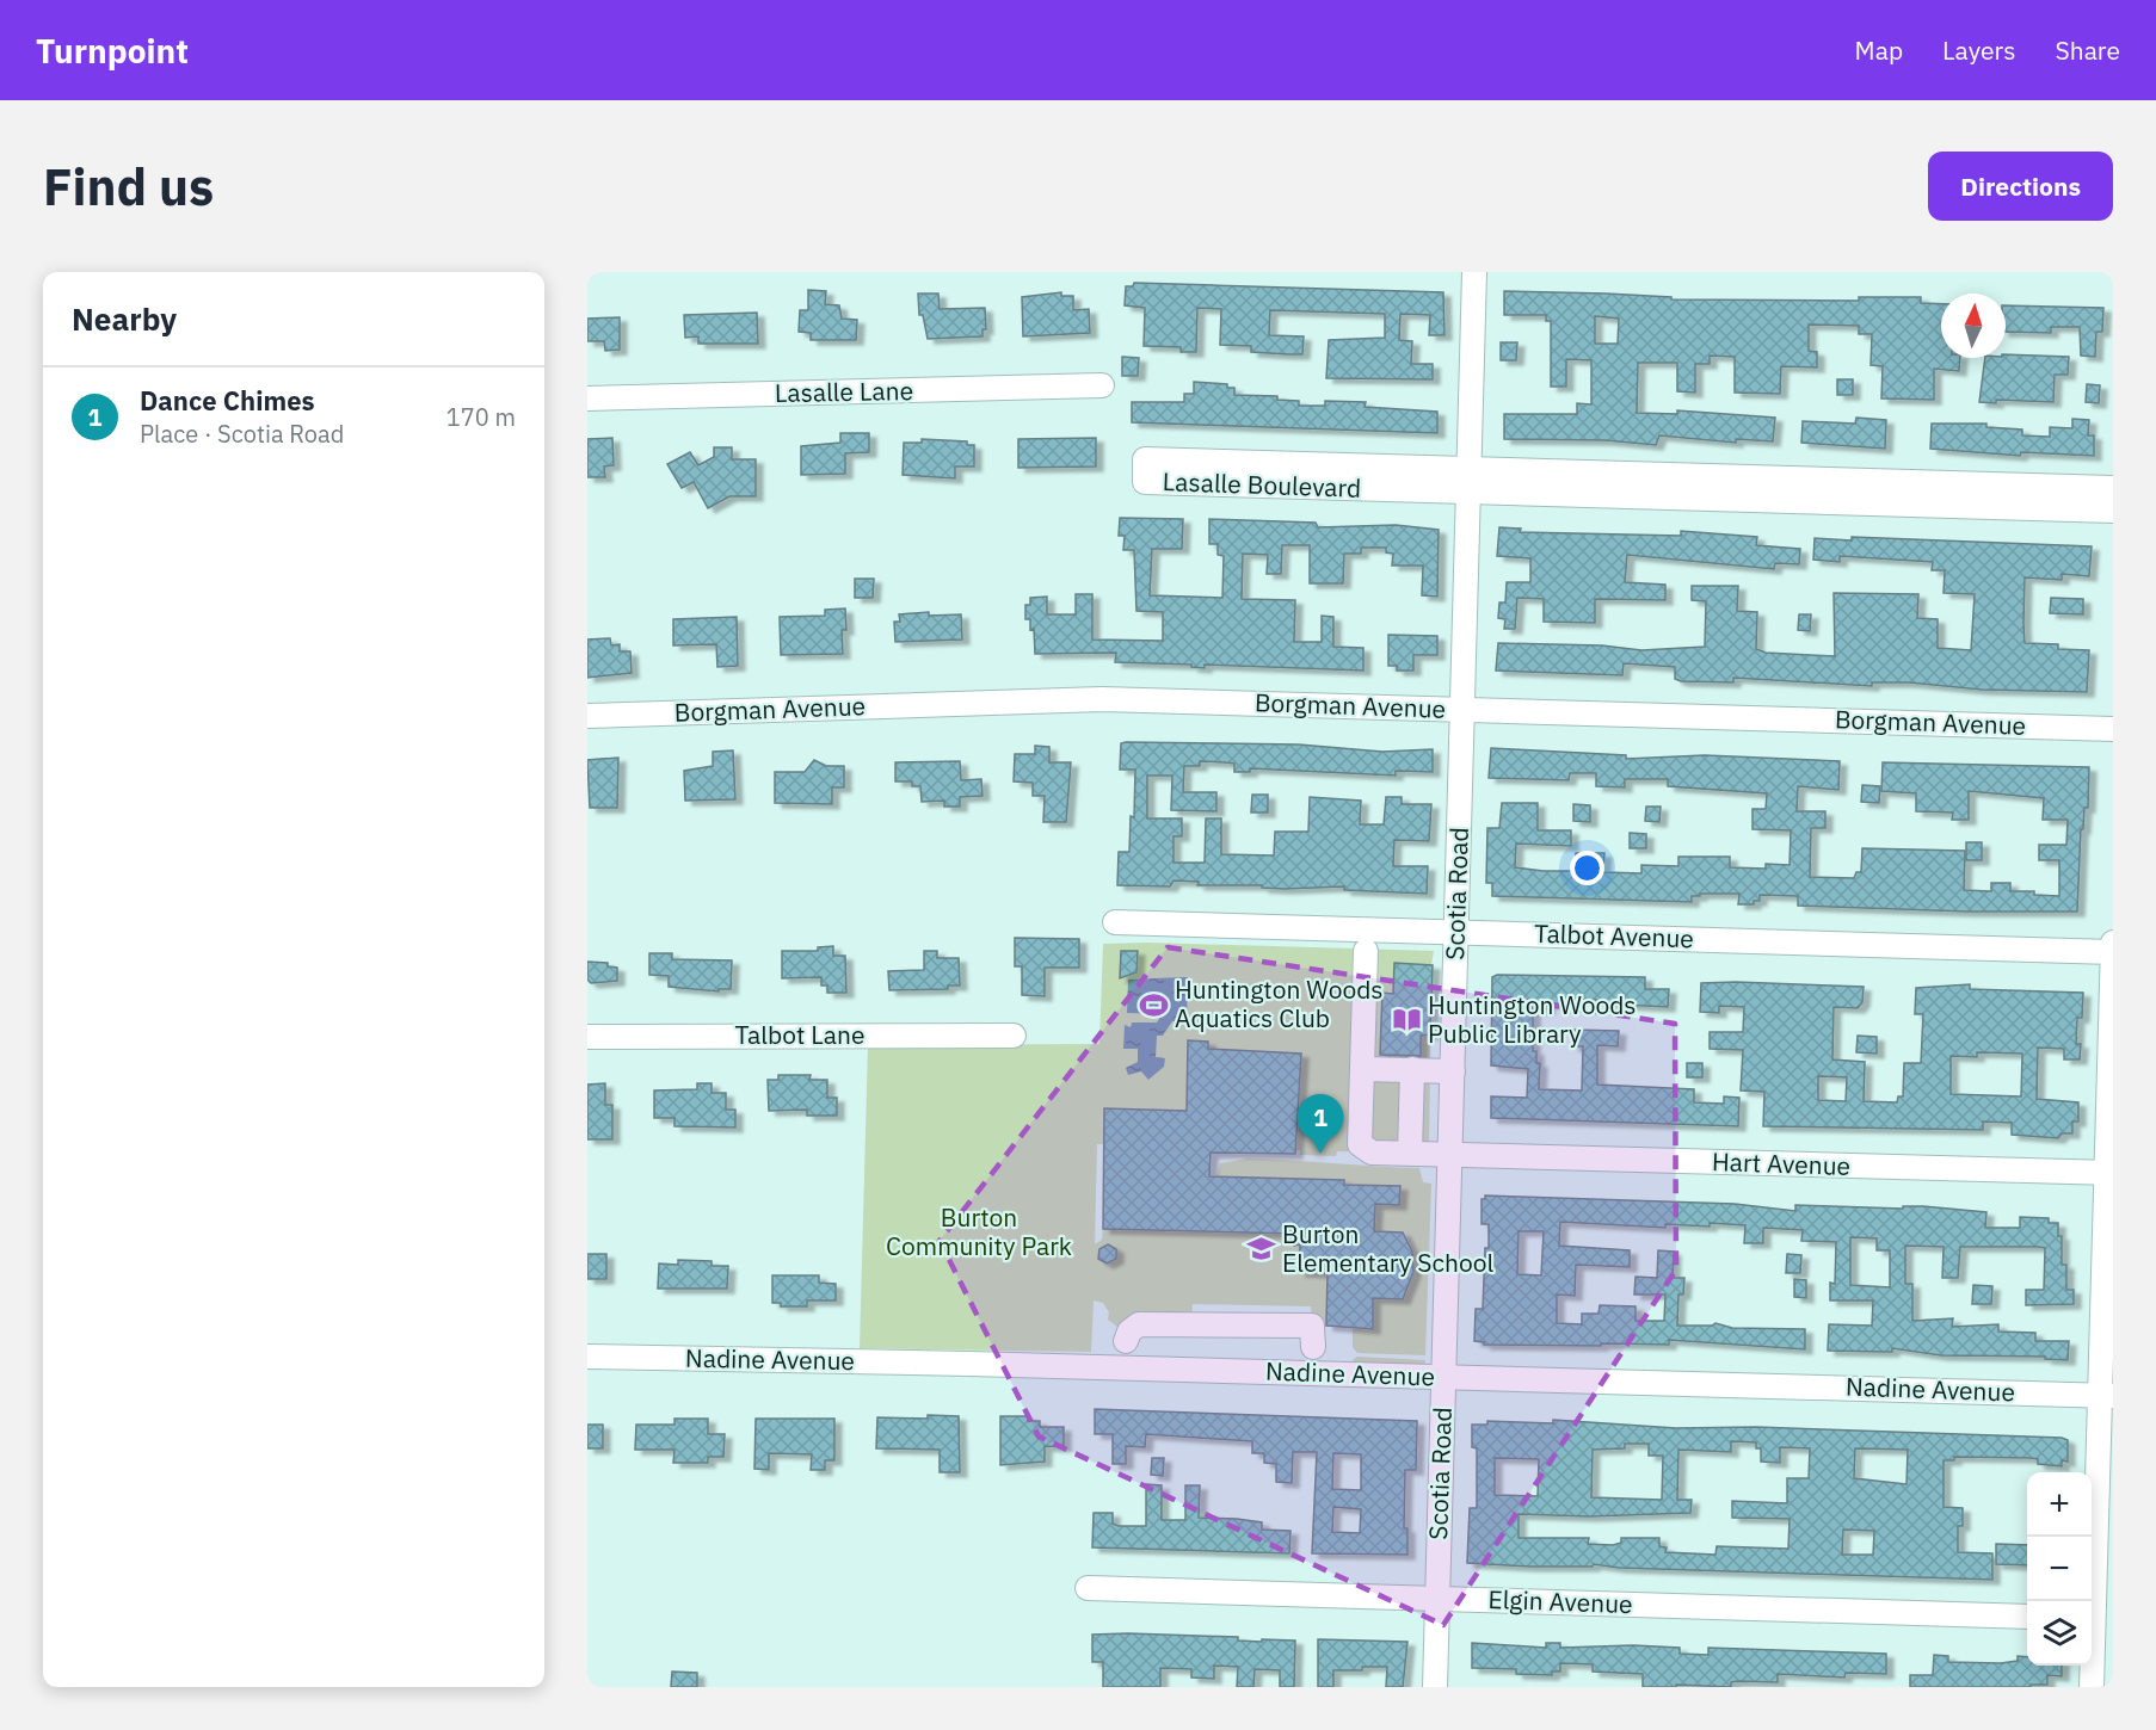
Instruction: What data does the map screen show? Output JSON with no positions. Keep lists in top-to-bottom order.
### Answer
{
  "streets": {
    "street": [
      "Lasalle Lane",
      "Lasalle Boulevard",
      "Borgman Avenue",
      "Scotia Road",
      "Talbot Avenue",
      "Talbot Lane",
      "Hart Avenue",
      "Nadine Avenue",
      "Elgin Avenue"
    ]
  },
  "crossings": [
    ["Lasalle Boulevard", "Scotia Road"],
    ["Borgman Avenue", "Scotia Road"],
    ["Scotia Road", "Talbot Avenue"],
    ["Scotia Road", "Hart Avenue"],
    ["Scotia Road", "Nadine Avenue"],
    ["Scotia Road", "Elgin Avenue"]
  ],
  "parks": ["Burton Community Park"],
  "places": {
    "sports": ["Huntington Woods Aquatics Club"],
    "library": ["Huntington Woods Public Library"],
    "school or university": ["Burton Elementary School"]
  },
  "north": "top",
  "page": {
    "header": "Turnpoint",
    "nav": ["Map", "Layers", "Share"],
    "buttons": "Directions",
    "title": "Find us",
    "heading": "Nearby",
    "list": [
      {
        "mark": "1",
        "name": "Dance Chimes",
        "note": "Place · Scotia Road",
        "value": "170 m"
      }
    ],
    "pins": "1",
    "map_buttons": ["+", "−"]
  }
}
